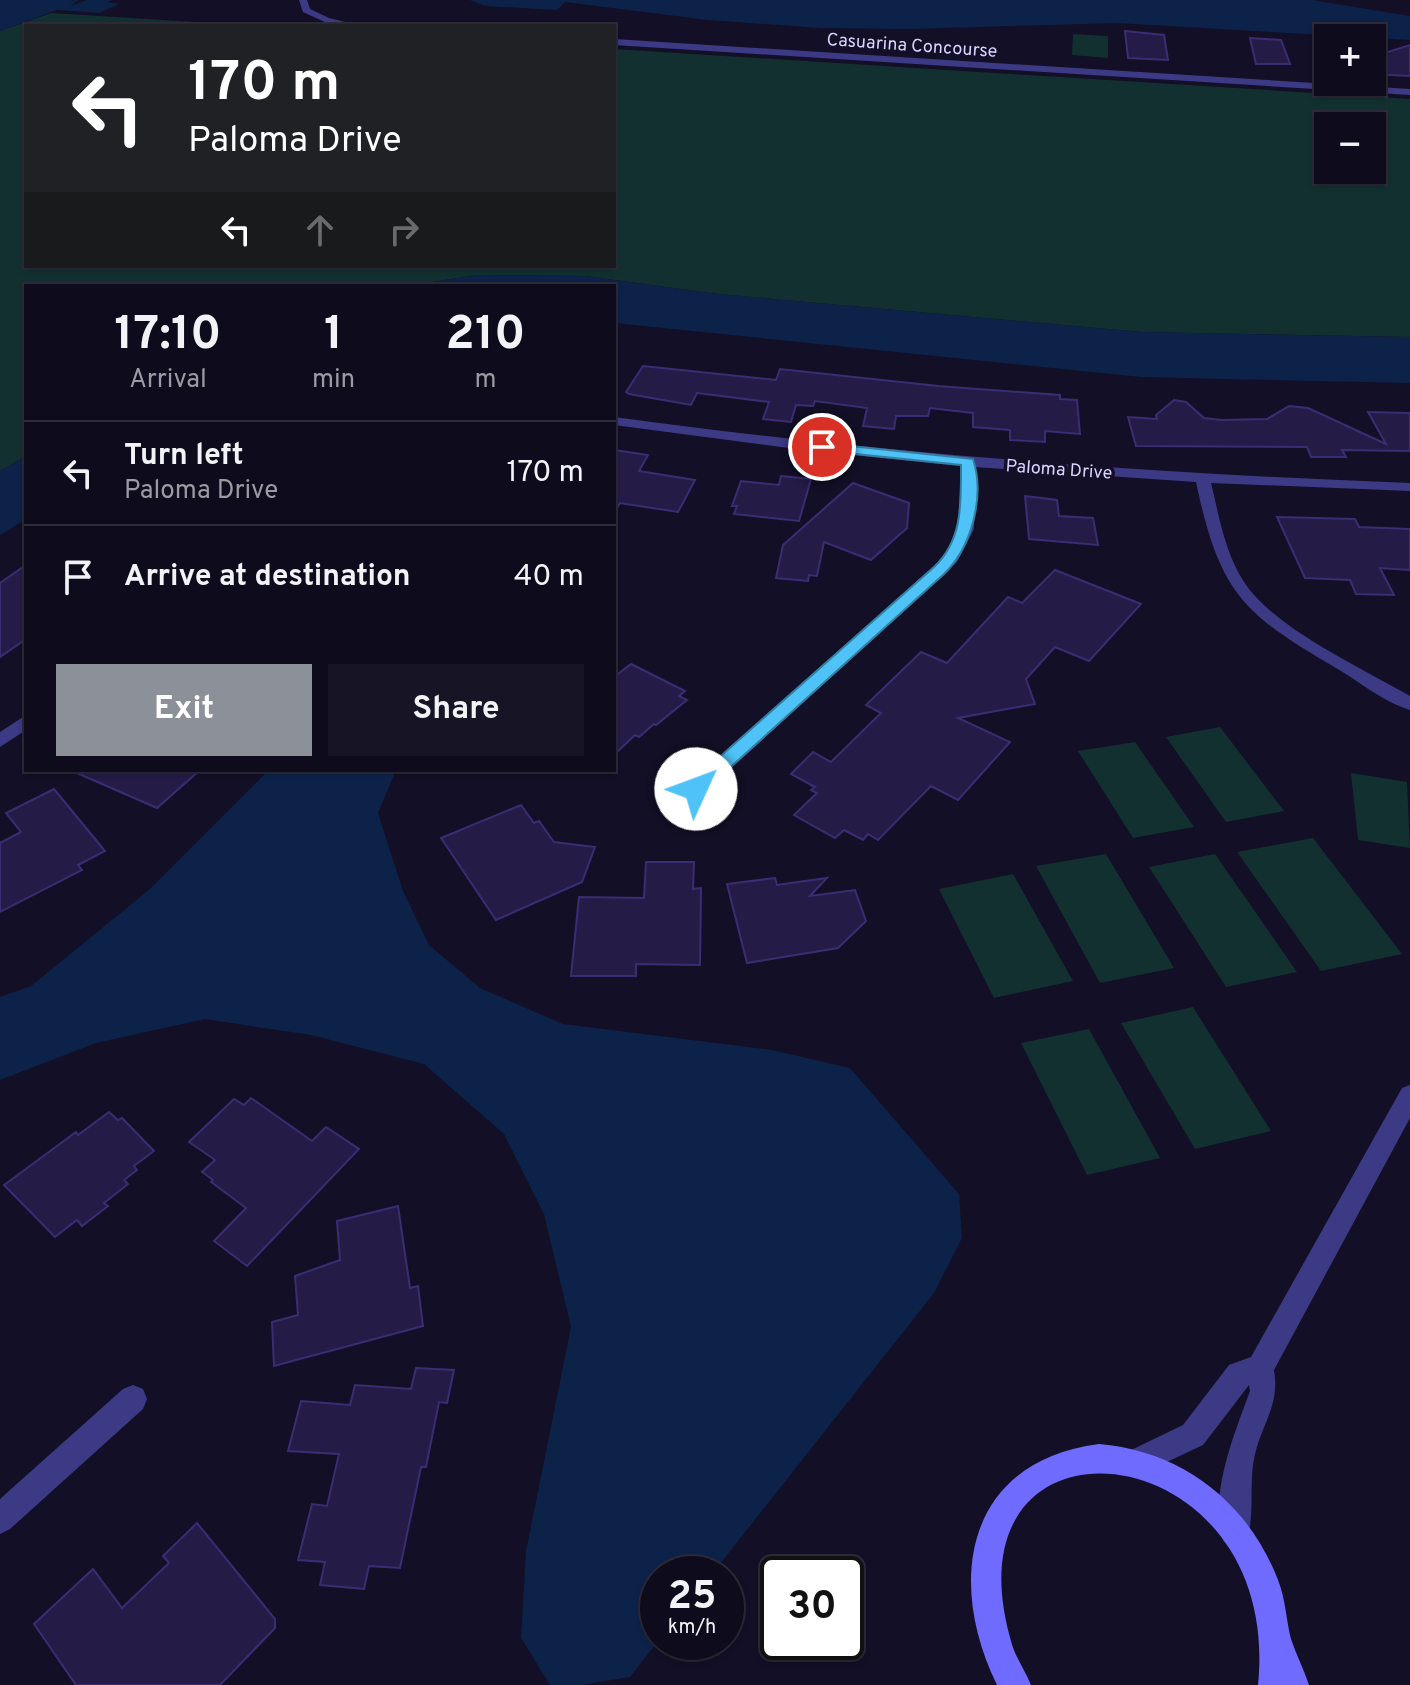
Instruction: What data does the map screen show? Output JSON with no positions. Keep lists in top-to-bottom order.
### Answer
{
  "streets": {
    "street": ["Casuarina Concourse", "Paloma Drive"]
  },
  "page": {
    "map_buttons": ["+", "−"],
    "turn": ["170 m", "Paloma Drive"],
    "eta": [
      "17:10",
      "Arrival",
      "1",
      "min",
      "210",
      "m"
    ],
    "list": [
      {
        "name": "Turn left",
        "note": "Paloma Drive",
        "value": "170 m"
      },
      {
        "name": "Arrive at destination",
        "value": "40 m"
      }
    ],
    "buttons": ["Exit", "Share"],
    "speed": "25 km/h",
    "limit": "30"
  }
}
